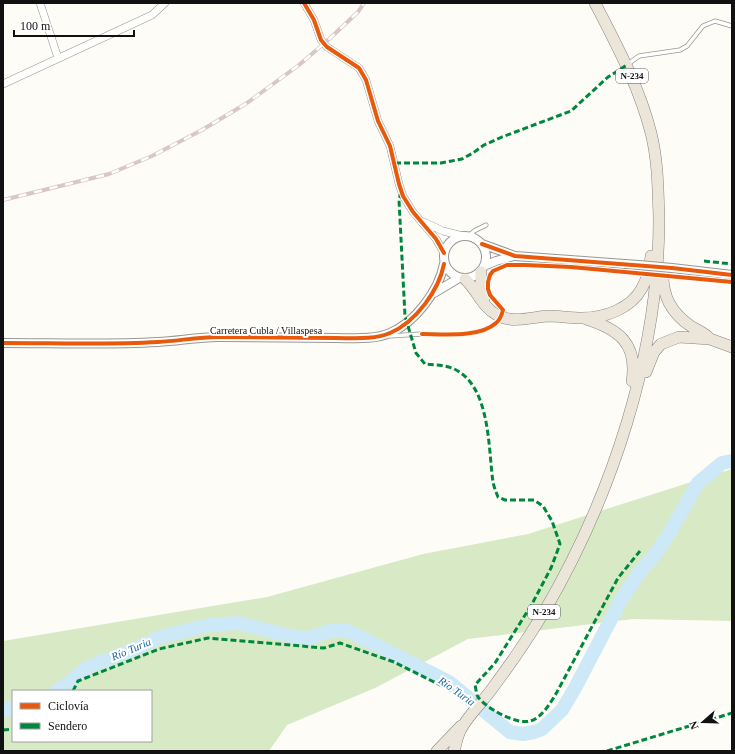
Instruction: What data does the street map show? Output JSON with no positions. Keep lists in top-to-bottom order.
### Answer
{
  "streets": {
    "highway": ["N-234"],
    "street": ["Carretera Cubla / Villaspesa"]
  },
  "water": ["Río Turia"],
  "legend": ["Ciclovía", "Sendero"],
  "scale_bar": "100 m",
  "north": "left"
}
